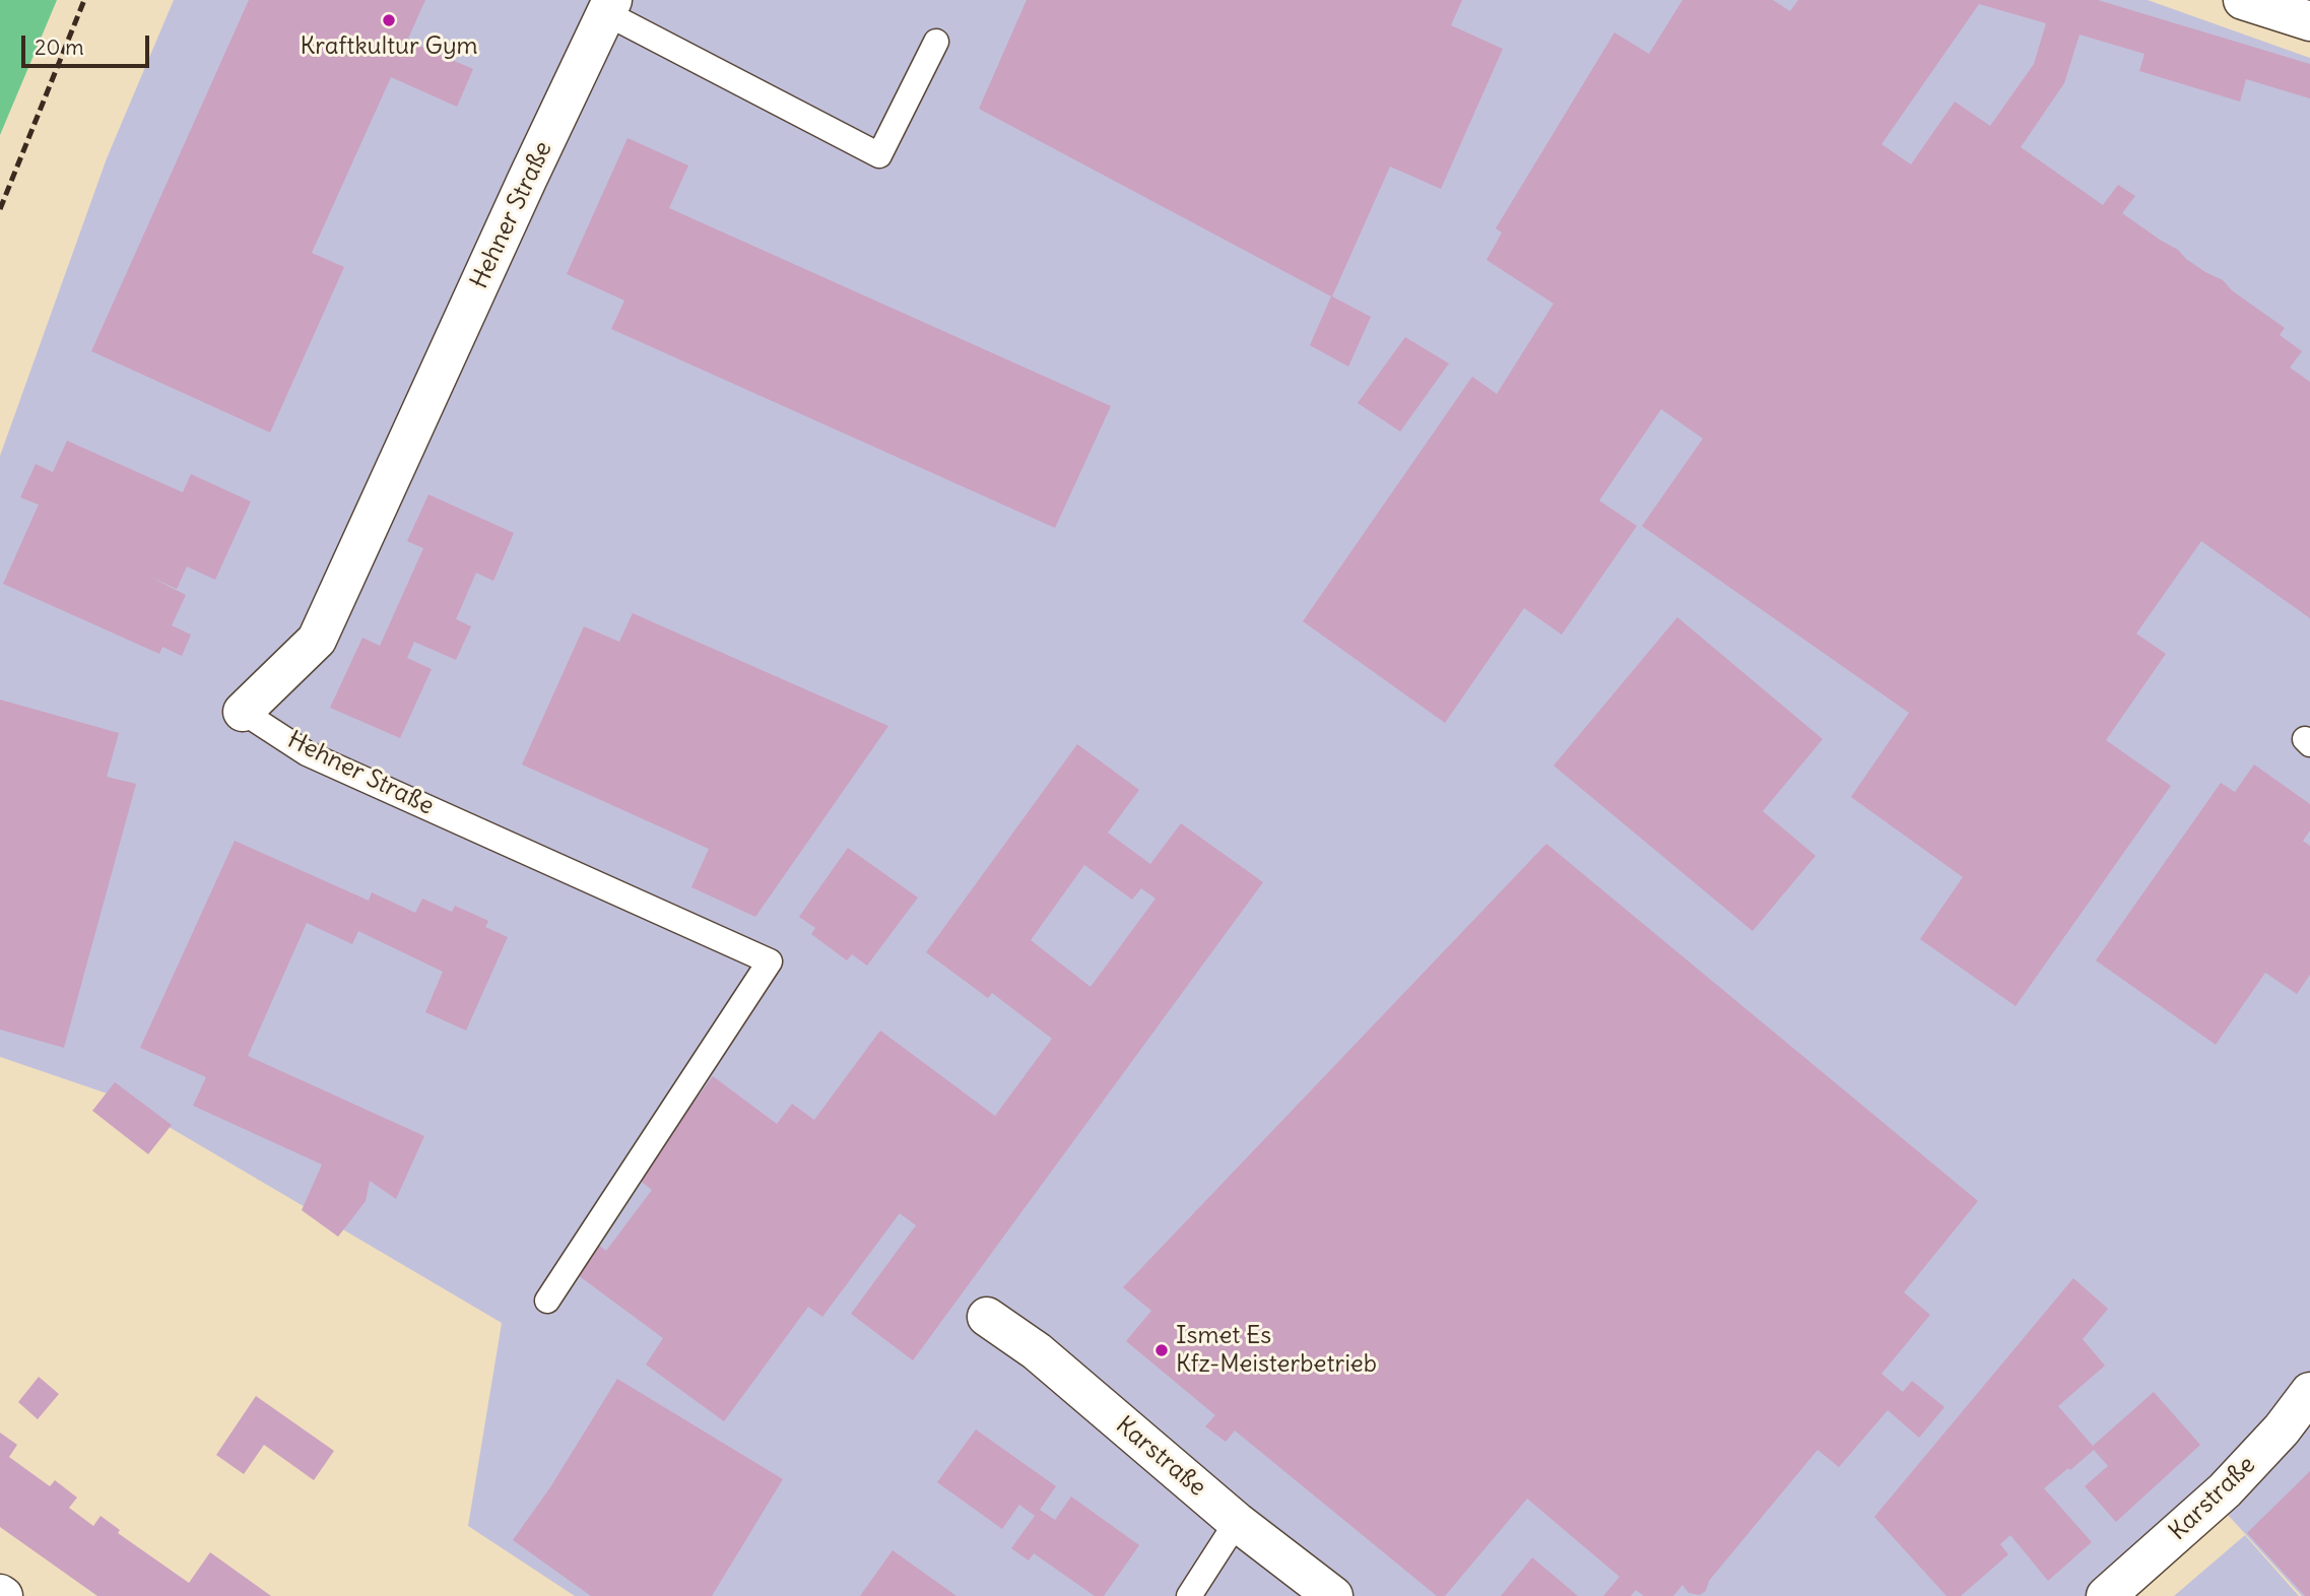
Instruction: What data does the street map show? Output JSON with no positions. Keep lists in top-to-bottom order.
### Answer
{
  "streets": {
    "street": ["Hehner Straße", "Karstraße"]
  },
  "places": ["Kraftkultur Gym", "Ismet Es Kfz-Meisterbetrieb"],
  "scale_bar": "20 m"
}
